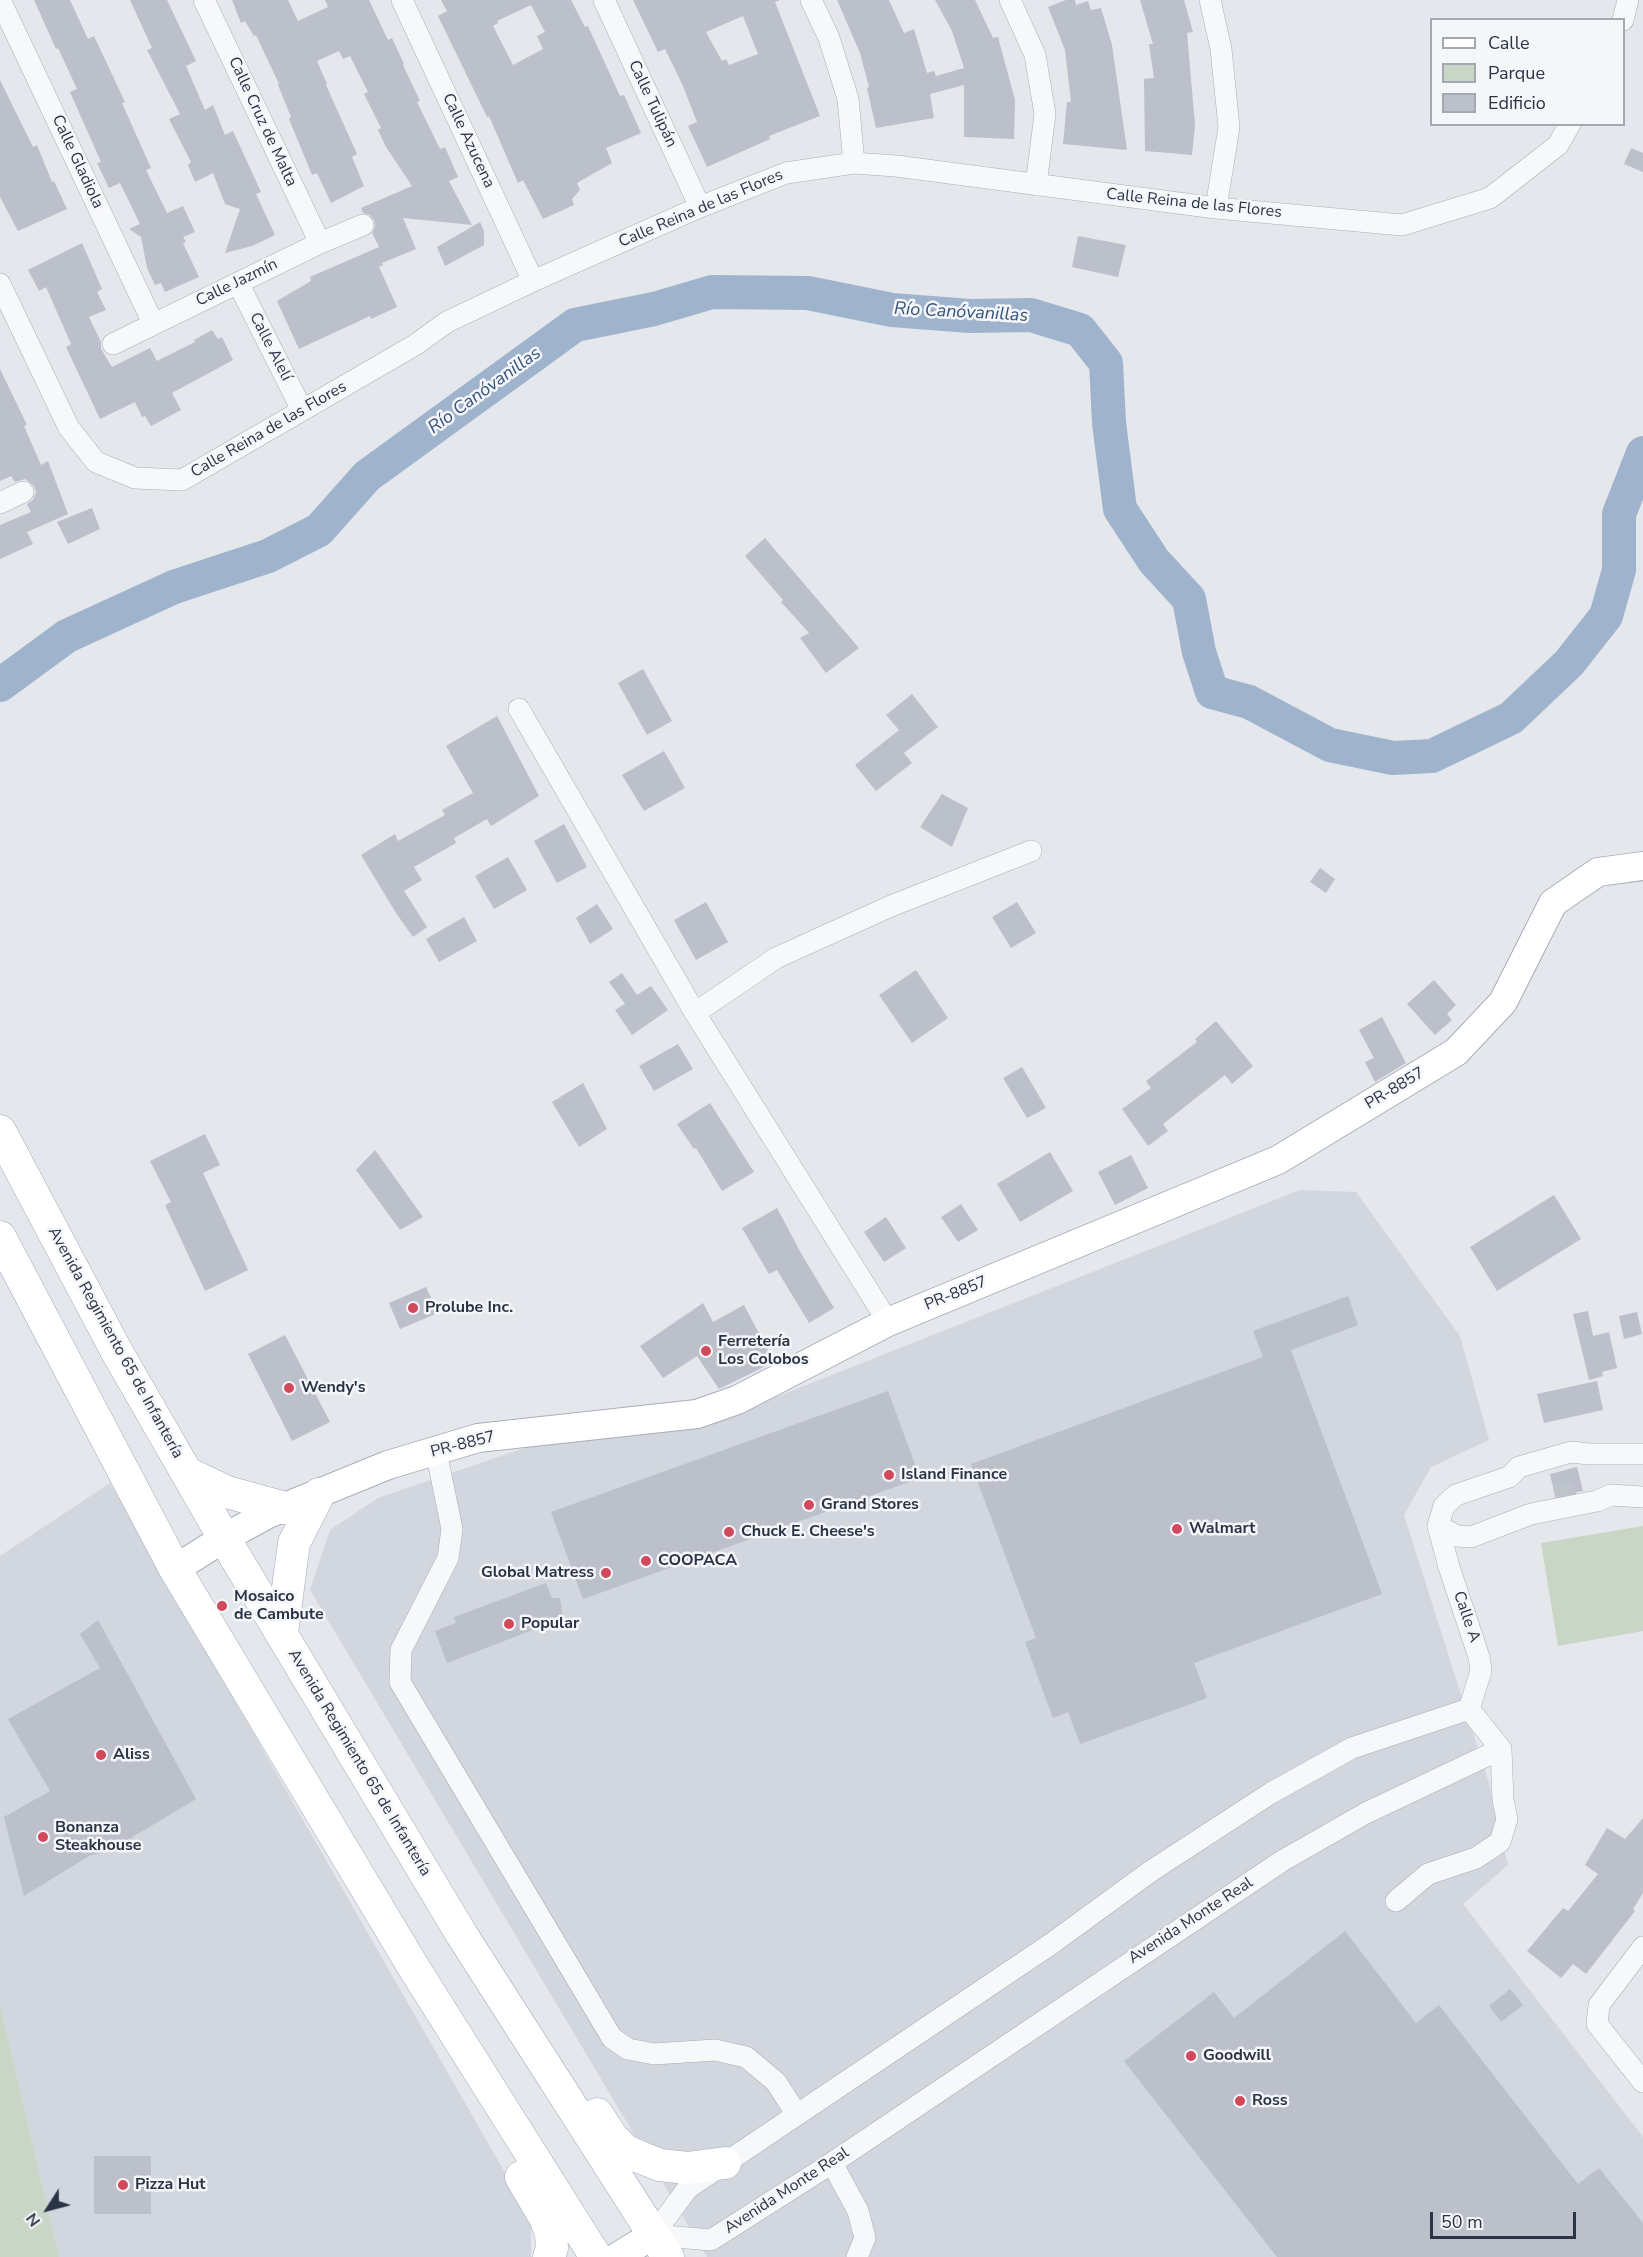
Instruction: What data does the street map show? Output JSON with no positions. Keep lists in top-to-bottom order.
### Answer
{
  "streets": {
    "main road": ["Avenida Regimiento 65 de Infantería"],
    "street": [
      "Calle Tulipán",
      "Calle Cruz de Malta",
      "Calle Azucena",
      "Calle Gladiola",
      "Calle Reina de las Flores",
      "Calle Jazmín",
      "Calle Alelí",
      "PR-8857",
      "Calle A",
      "Avenida Monte Real"
    ]
  },
  "crossings": [
    ["Calle Tulipán", "Calle Reina de las Flores"],
    ["Calle Cruz de Malta", "Calle Jazmín"],
    ["Calle Azucena", "Calle Reina de las Flores"],
    ["Calle Gladiola", "Calle Jazmín"],
    ["Calle Reina de las Flores", "Calle Alelí"],
    ["Calle Jazmín", "Calle Alelí"],
    ["PR-8857", "Avenida Regimiento 65 de Infantería"],
    ["Avenida Regimiento 65 de Infantería", "Avenida Monte Real"]
  ],
  "water": ["Río Canóvanillas"],
  "places": [
    "Prolube Inc.",
    "Ferretería Los Colobos",
    "Wendy's",
    "Island Finance",
    "Grand Stores",
    "Walmart",
    "Chuck E. Cheese's",
    "COOPACA",
    "Global Matress",
    "Mosaico de Cambute",
    "Popular",
    "Aliss",
    "Bonanza Steakhouse",
    "Goodwill",
    "Ross",
    "Pizza Hut"
  ],
  "legend": ["Calle", "Parque", "Edificio"],
  "scale_bar": "50 m",
  "north": "bottom left"
}
